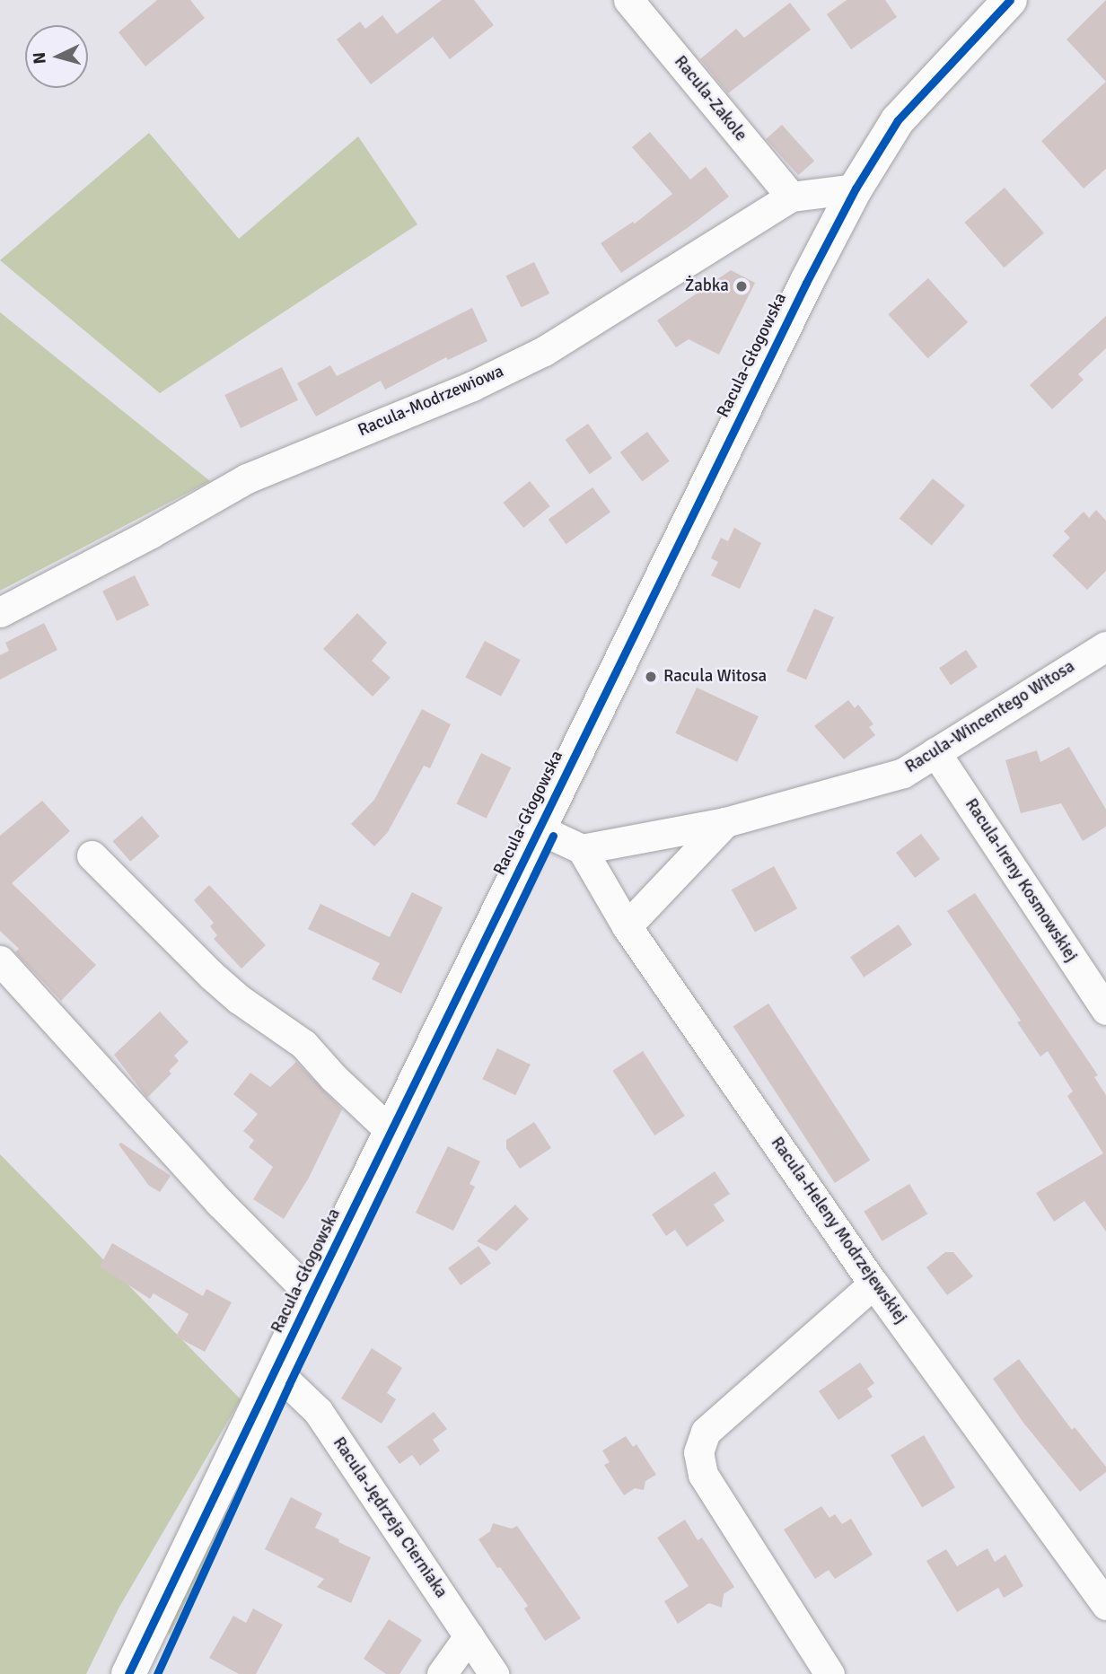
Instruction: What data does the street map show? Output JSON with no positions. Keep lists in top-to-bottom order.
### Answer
{
  "streets": {
    "street": [
      "Racula-Zakole",
      "Racula-Głogowska",
      "Racula-Modrzewiowa",
      "Racula-Wincentego Witosa",
      "Racula-Ireny Kosmowskiej",
      "Racula-Heleny Modrzejewskiej",
      "Racula-Jędrzeja Cierniaka"
    ]
  },
  "crossings": [
    ["Racula-Zakole", "Racula-Modrzewiowa"],
    ["Racula-Głogowska", "Racula-Modrzewiowa"],
    ["Racula-Głogowska", "Racula-Jędrzeja Cierniaka"],
    ["Racula-Wincentego Witosa", "Racula-Ireny Kosmowskiej"],
    ["Racula-Wincentego Witosa", "Racula-Heleny Modrzejewskiej"]
  ],
  "places": ["Żabka", "Racula Witosa"],
  "north": "left"
}
